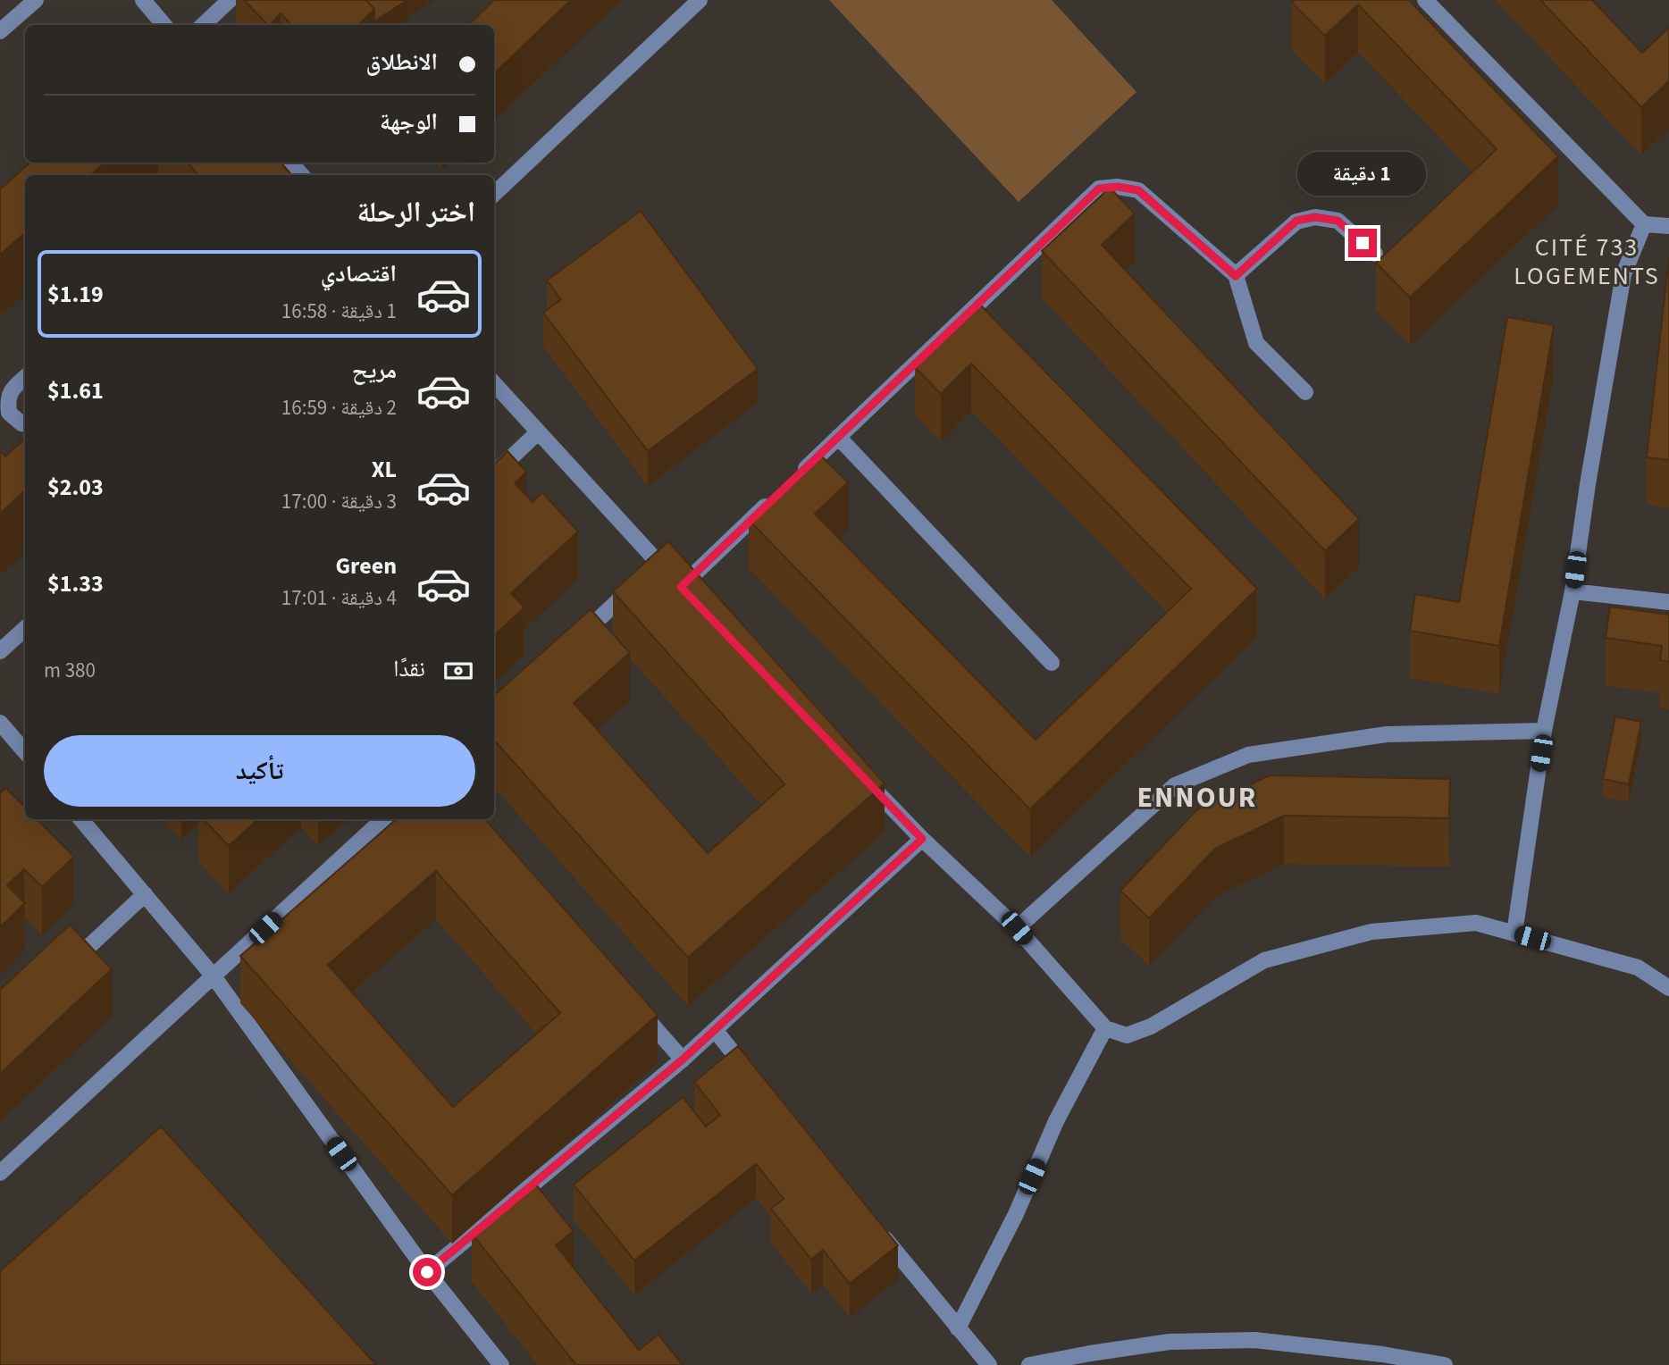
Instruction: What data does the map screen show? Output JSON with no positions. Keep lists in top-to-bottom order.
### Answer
{
  "districts": ["CITÉ 733 LOGEMENTS", "ENNOUR"],
  "page": {
    "banner": ["الانطلاق", "الوجهة"],
    "bubble": "1 دقيقة",
    "heading": "اختر الرحلة",
    "list": [
      {
        "name": "اقتصادي",
        "note": "1 دقيقة · 16:58",
        "value": "$1.19"
      },
      {
        "name": "مريح",
        "note": "2 دقيقة · 16:59",
        "value": "$1.61"
      },
      {
        "name": "XL",
        "note": "3 دقيقة · 17:00",
        "value": "$2.03"
      },
      {
        "name": "Green",
        "note": "4 دقيقة · 17:01",
        "value": "$1.33"
      }
    ],
    "pay": ["نقدًا", "380 m"],
    "buttons": "تأكيد"
  }
}
